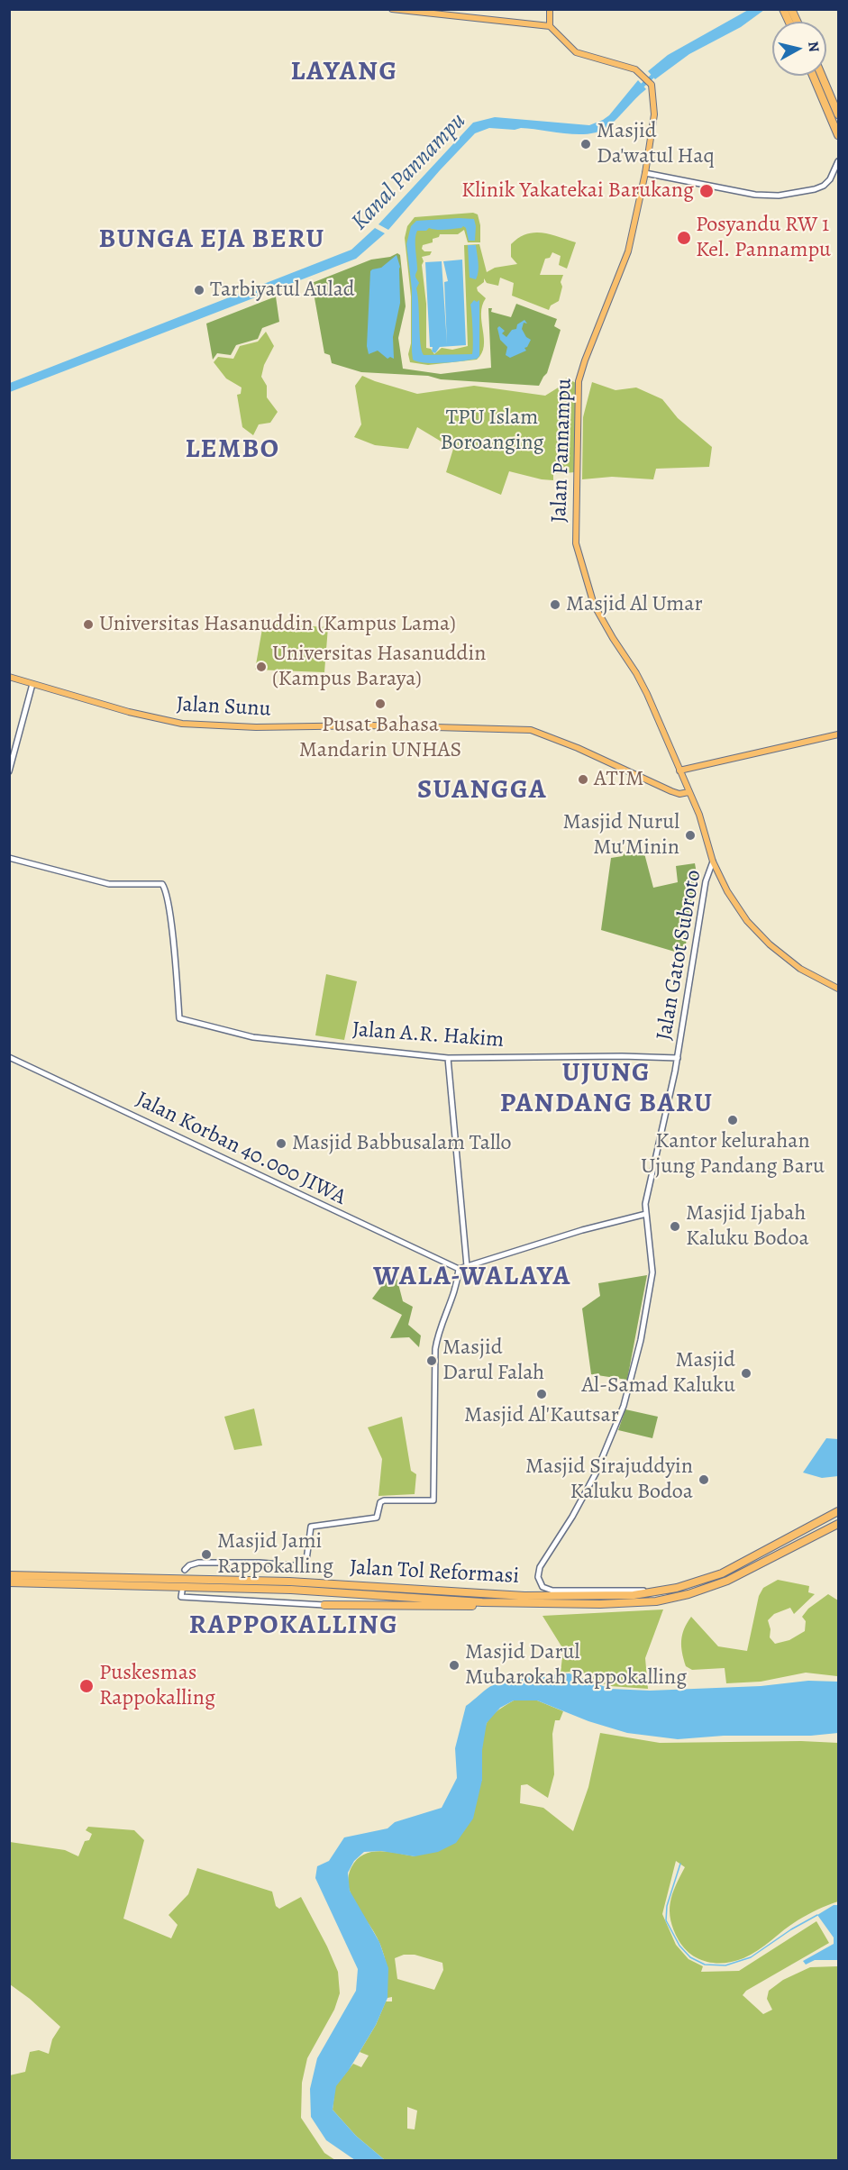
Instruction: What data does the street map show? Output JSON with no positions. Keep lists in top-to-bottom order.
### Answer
{
  "streets": {
    "highway": ["Jalan Tol Reformasi"],
    "main road": ["Jalan Pannampu", "Jalan Sunu"],
    "street": ["Jalan Gatot Subroto", "Jalan A.R. Hakim", "Jalan Korban 40.000 JIWA"]
  },
  "crossings": [
    ["Jalan Pannampu", "Jalan Sunu"],
    ["Jalan Pannampu", "Jalan Gatot Subroto"],
    ["Jalan Gatot Subroto", "Jalan A.R. Hakim"],
    ["Jalan Gatot Subroto", "Jalan Tol Reformasi"]
  ],
  "districts": [
    "LAYANG",
    "BUNGA EJA BERU",
    "LEMBO",
    "SUANGGA",
    "UJUNG PANDANG BARU",
    "WALA-WALAYA",
    "RAPPOKALLING"
  ],
  "water": ["Kanal Pannampu"],
  "parks": ["TPU Islam Boroanging"],
  "places": [
    "Masjid Da'watul Haq",
    "Klinik Yakatekai Barukang",
    "Posyandu RW 1 Kel. Pannampu",
    "Tarbiyatul Aulad",
    "Masjid Al Umar",
    "Universitas Hasanuddin (Kampus Lama)",
    "Universitas Hasanuddin (Kampus Baraya)",
    "Pusat Bahasa Mandarin UNHAS",
    "ATIM",
    "Masjid Nurul Mu'Minin",
    "Kantor kelurahan Ujung Pandang Baru",
    "Masjid Babbusalam Tallo",
    "Masjid Ijabah Kaluku Bodoa",
    "Masjid Darul Falah",
    "Masjid Al-Samad Kaluku",
    "Masjid Al'Kautsar",
    "Masjid Sirajuddyin Kaluku Bodoa",
    "Masjid Jami Rappokalling",
    "Masjid Darul Mubarokah Rappokalling",
    "Puskesmas Rappokalling"
  ],
  "north": "right"
}
